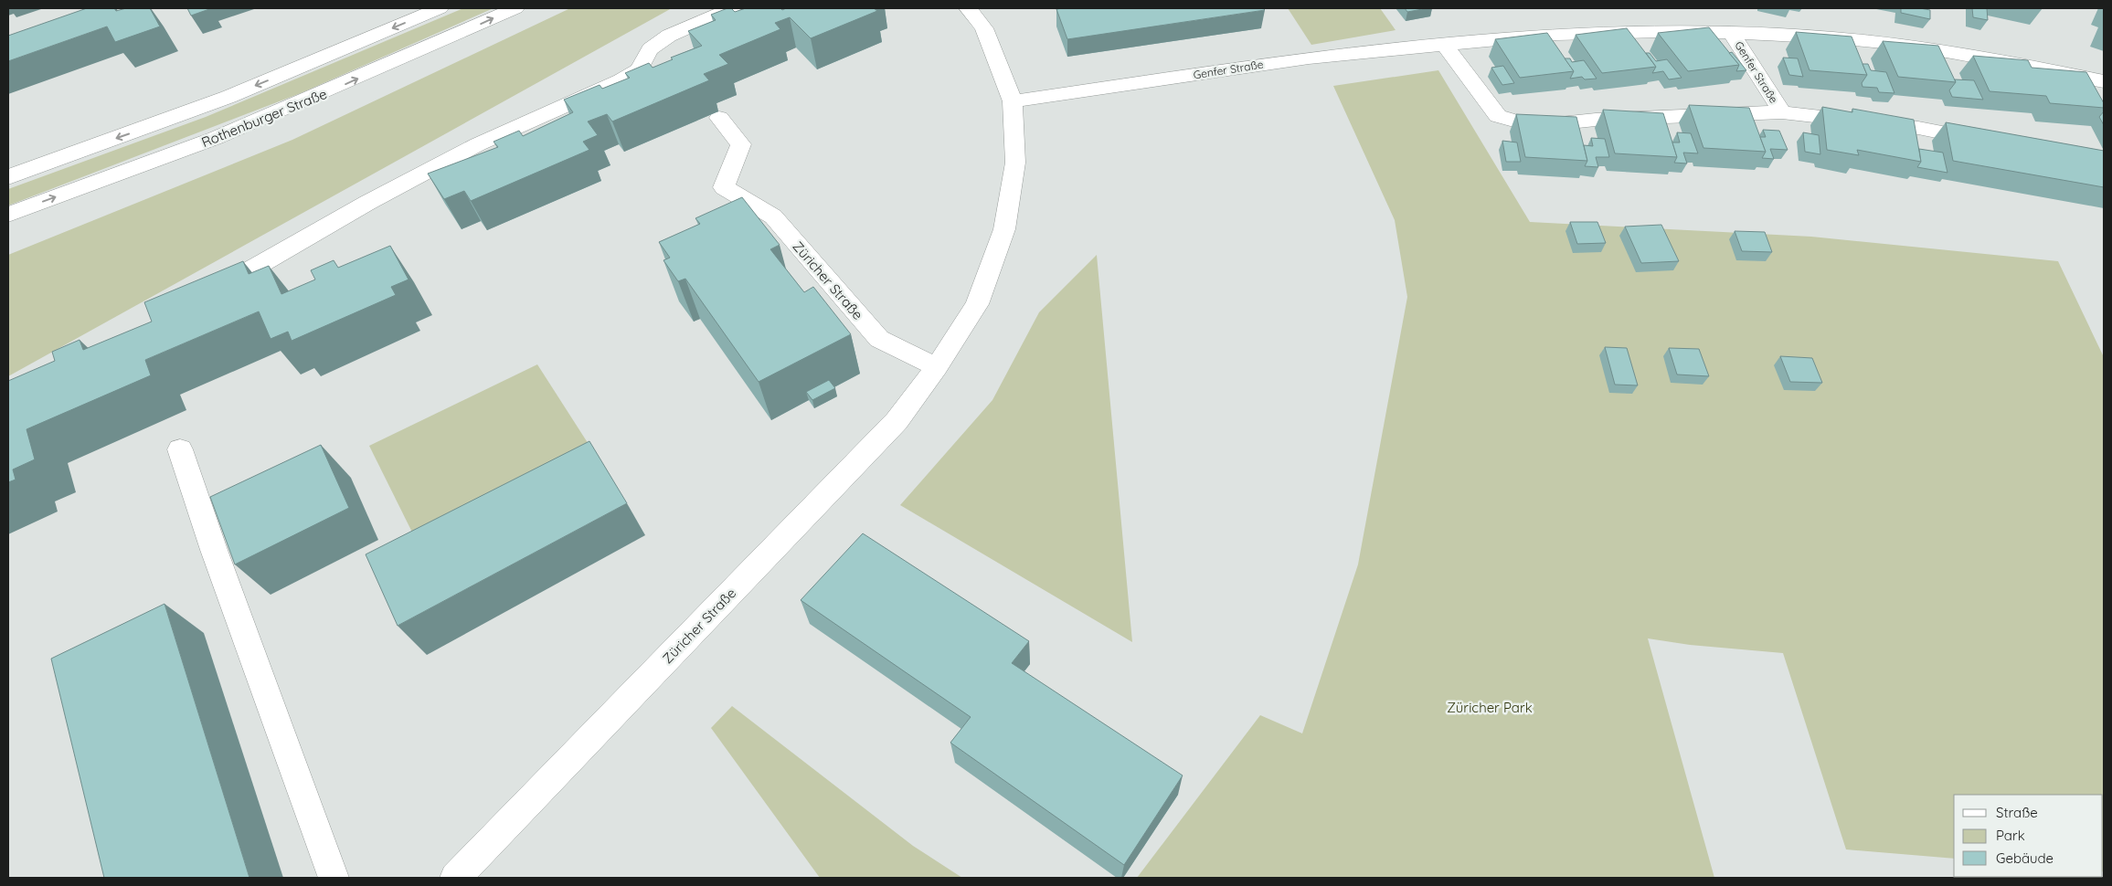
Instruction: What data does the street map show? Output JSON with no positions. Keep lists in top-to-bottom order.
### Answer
{
  "streets": {
    "street": ["Genfer Straße", "Rothenburger Straße", "Züricher Straße"]
  },
  "crossings": [
    ["Genfer Straße", "Züricher Straße"]
  ],
  "parks": ["Züricher Park"],
  "legend": ["Straße", "Park", "Gebäude"]
}
